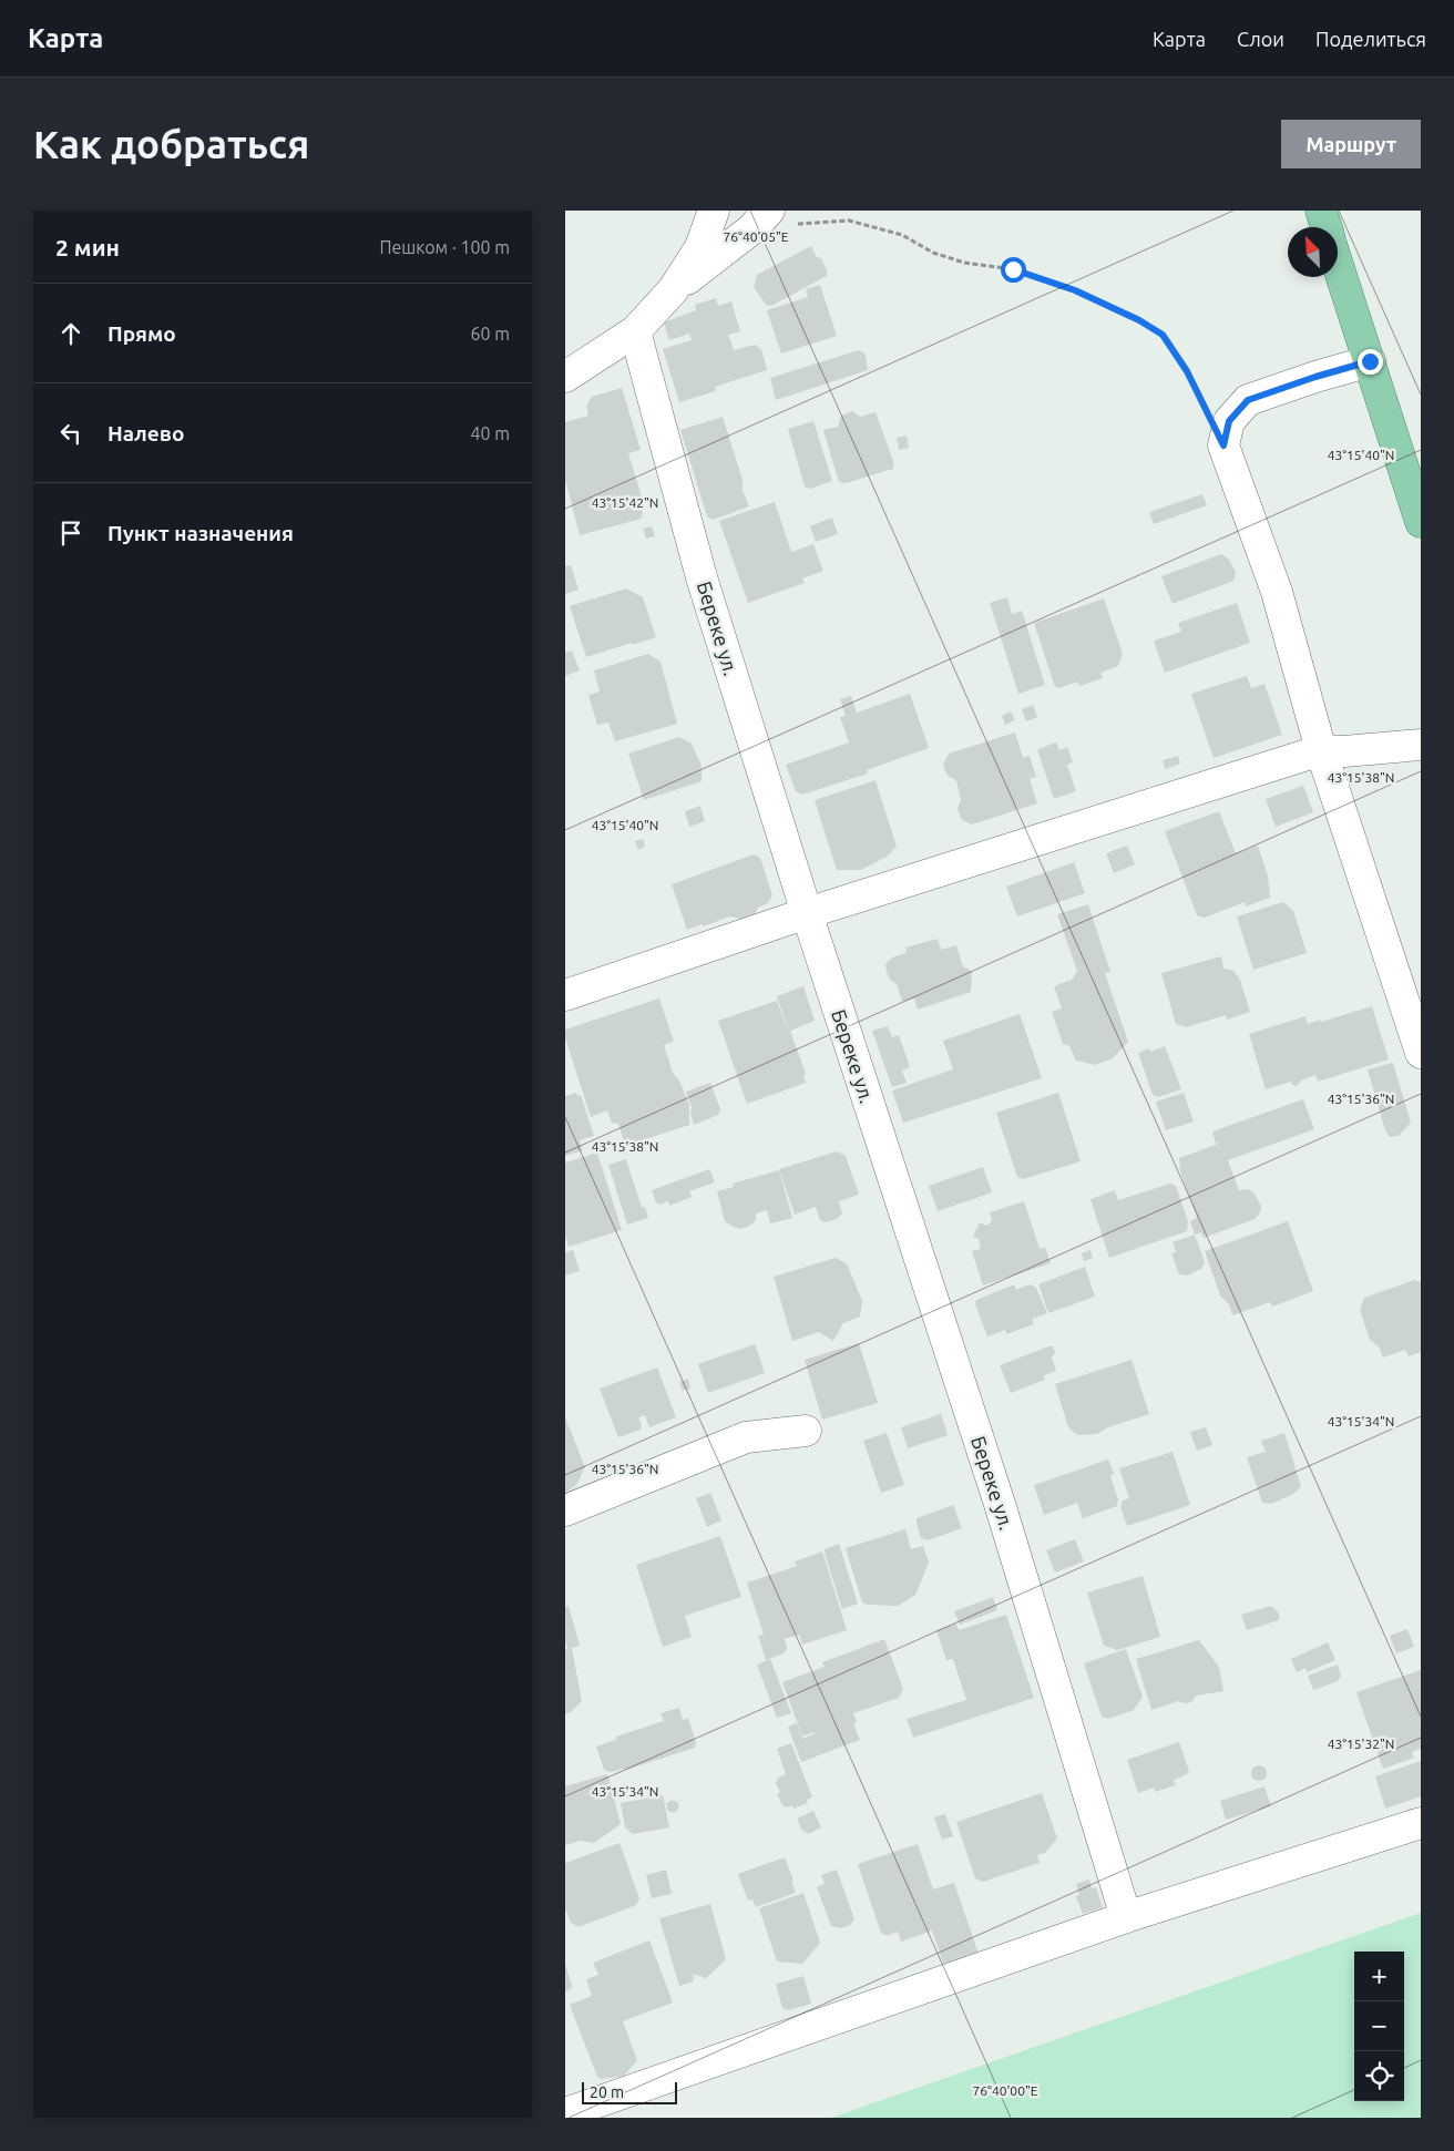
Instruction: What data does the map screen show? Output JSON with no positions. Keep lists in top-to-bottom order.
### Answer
{
  "streets": {
    "street": ["Береке ул."]
  },
  "scale_bar": "20 m",
  "north": "top left",
  "page": {
    "header": "Карта",
    "nav": ["Карта", "Слои", "Поделиться"],
    "buttons": "Маршрут",
    "title": "Как добраться",
    "heading": ["2 мин", "Пешком · 100 m"],
    "list": [
      ["Прямо", "60 m"],
      ["Налево", "40 m"],
      "Пункт назначения"
    ],
    "map_buttons": ["+", "−"],
    "scale": "20 m"
  },
  "coordinates": [
    "76°40'05\"E",
    "43°15'40\"N",
    "43°15'42\"N",
    "43°15'38\"N",
    "43°15'36\"N",
    "43°15'34\"N",
    "43°15'32\"N",
    "76°40'00\"E"
  ]
}
